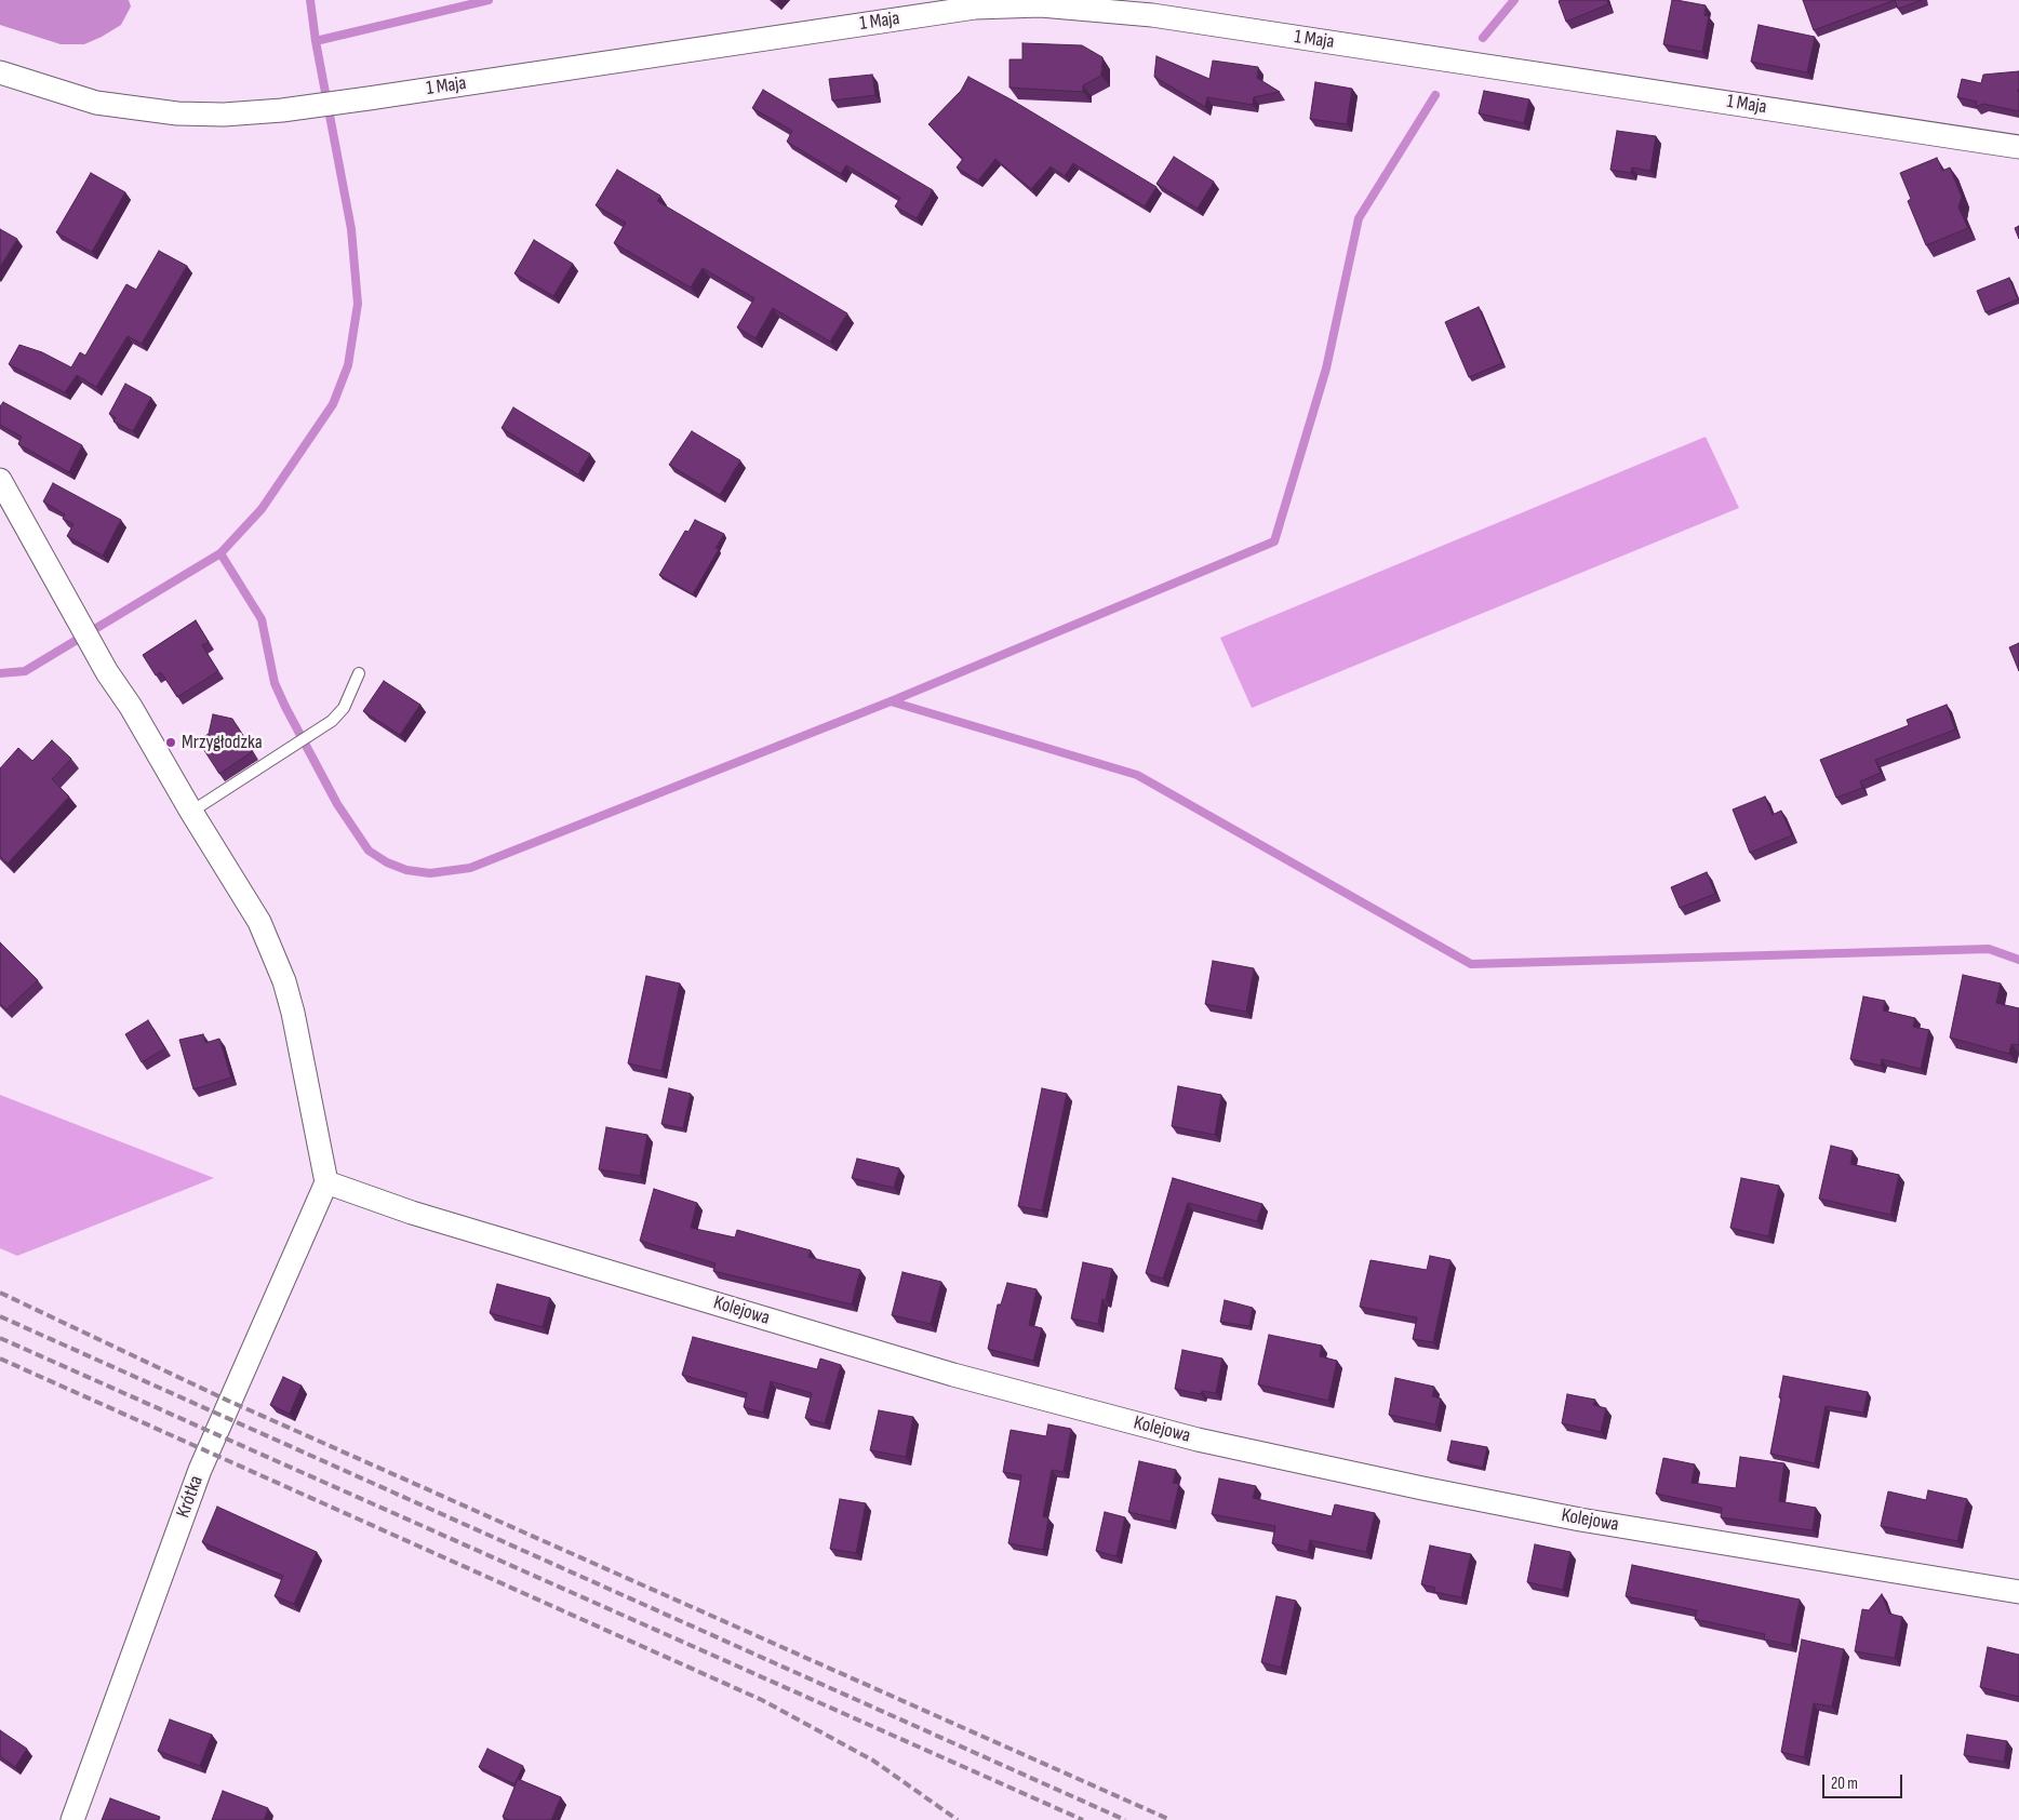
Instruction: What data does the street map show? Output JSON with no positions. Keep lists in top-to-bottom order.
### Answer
{
  "streets": {
    "street": ["1 Maja", "Kolejowa", "Krótka"]
  },
  "crossings": [
    ["Kolejowa", "Krótka"]
  ],
  "places": ["Mrzygłodzka"],
  "scale_bar": "20 m"
}
